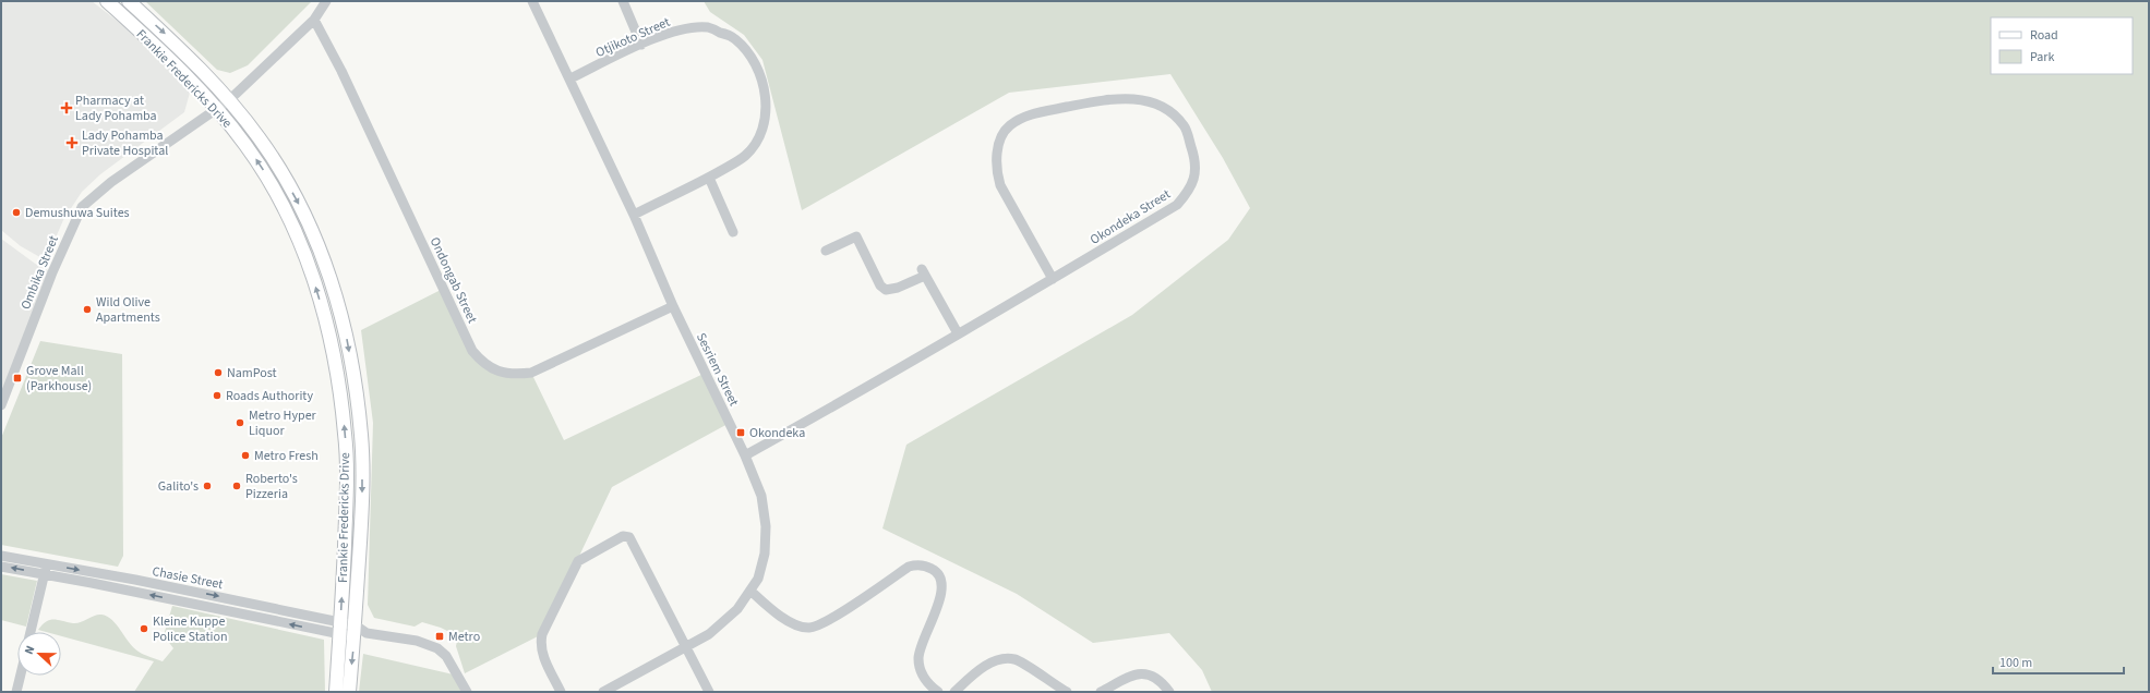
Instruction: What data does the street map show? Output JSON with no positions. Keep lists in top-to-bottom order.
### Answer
{
  "streets": {
    "main road": ["Frankie Fredericks Drive"],
    "street": [
      "Otjikoto Street",
      "Okondeka Street",
      "Ombika Street",
      "Ondongab Street",
      "Sesriem Street",
      "Chasie Street"
    ]
  },
  "crossings": [
    ["Otjikoto Street", "Sesriem Street"],
    ["Frankie Fredericks Drive", "Ombika Street"],
    ["Frankie Fredericks Drive", "Chasie Street"],
    ["Okondeka Street", "Sesriem Street"],
    ["Ombika Street", "Ondongab Street"],
    ["Ondongab Street", "Sesriem Street"]
  ],
  "places": {
    "health": ["Pharmacy at Lady Pohamba", "Lady Pohamba Private Hospital"],
    "other": [
      "Demushuwa Suites",
      "Wild Olive Apartments",
      "NamPost",
      "Roads Authority",
      "Metro Hyper Liquor",
      "Metro Fresh",
      "Galito's",
      "Roberto's Pizzeria",
      "Kleine Kuppe Police Station"
    ],
    "transit": ["Grove Mall (Parkhouse)", "Okondeka", "Metro"]
  },
  "legend": ["Road", "Park"],
  "scale_bar": "100 m",
  "north": "left"
}
